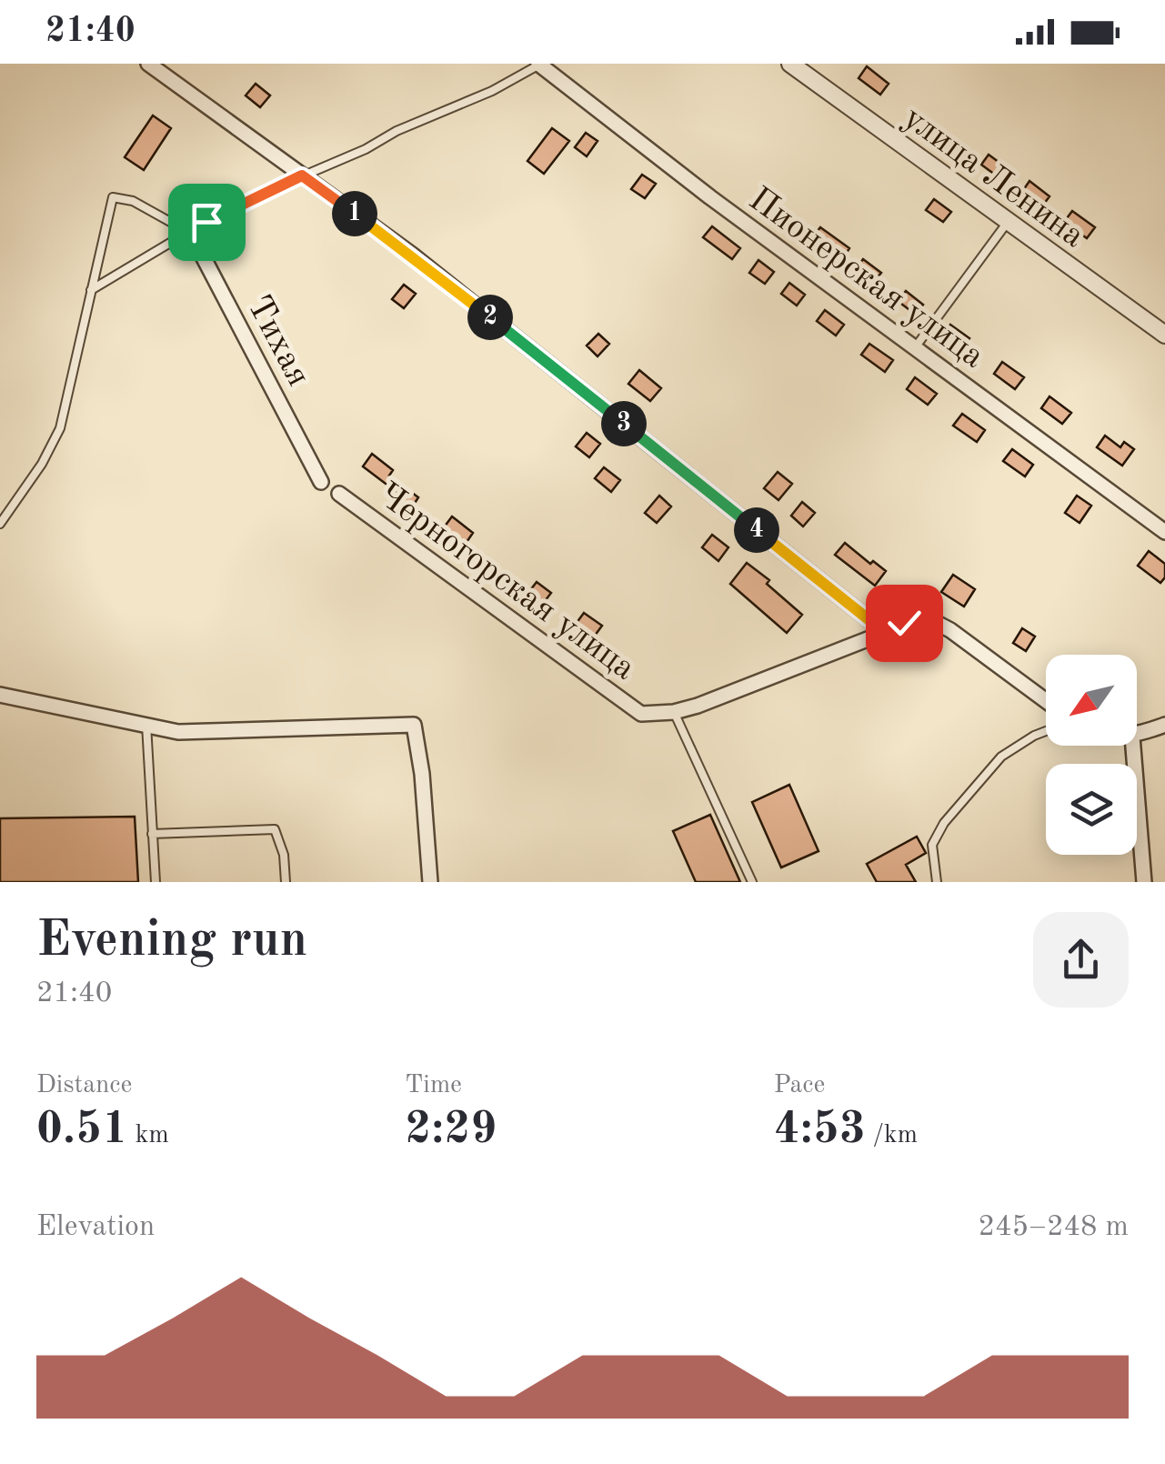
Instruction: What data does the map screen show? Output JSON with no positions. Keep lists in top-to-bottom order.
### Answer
{
  "streets": {
    "street": [
      "улица Ленина",
      "Пионерская улица",
      "Тихая",
      "Черногорская улица"
    ]
  },
  "north": "bottom left",
  "page": {
    "status": "21:40",
    "pins": [
      "1",
      "2",
      "3",
      "4"
    ],
    "heading": ["Evening run", "21:40"],
    "stats": [
      ["Distance", "0.51 km"],
      ["Time", "2:29"],
      ["Pace", "4:53 /km"]
    ],
    "chart": ["Elevation", "245–248 m"]
  }
}
